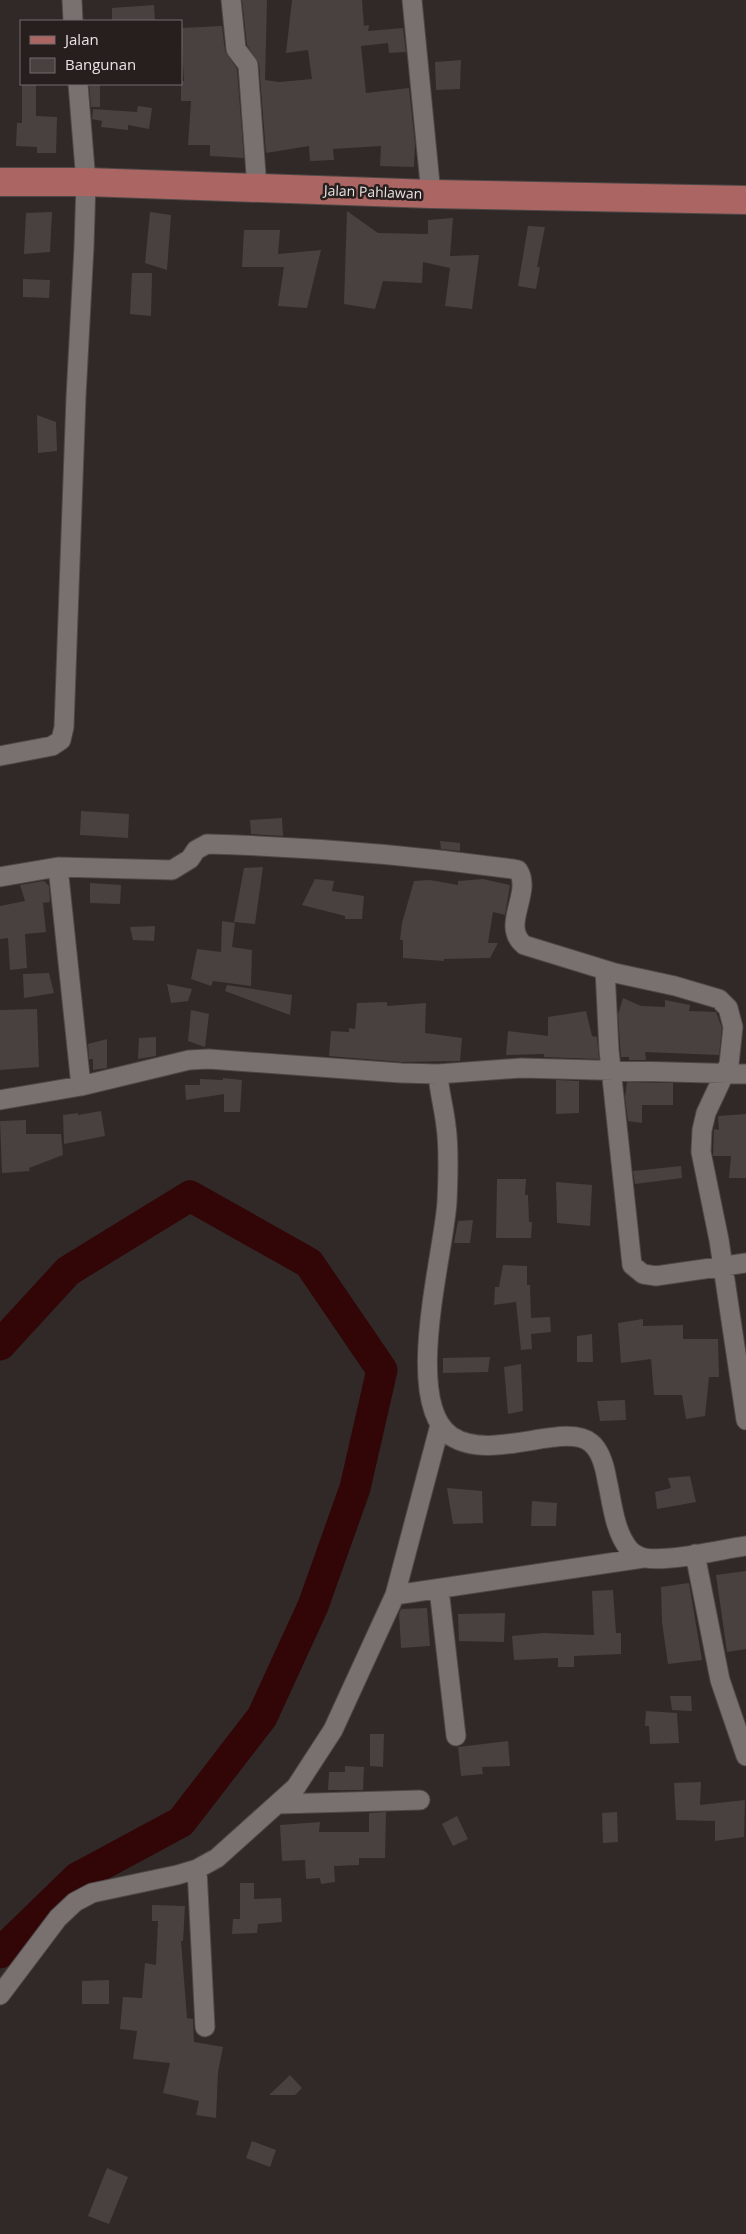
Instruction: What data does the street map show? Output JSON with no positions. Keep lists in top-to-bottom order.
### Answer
{
  "streets": {
    "main road": ["Jalan Pahlawan"]
  },
  "legend": ["Jalan", "Bangunan"]
}
